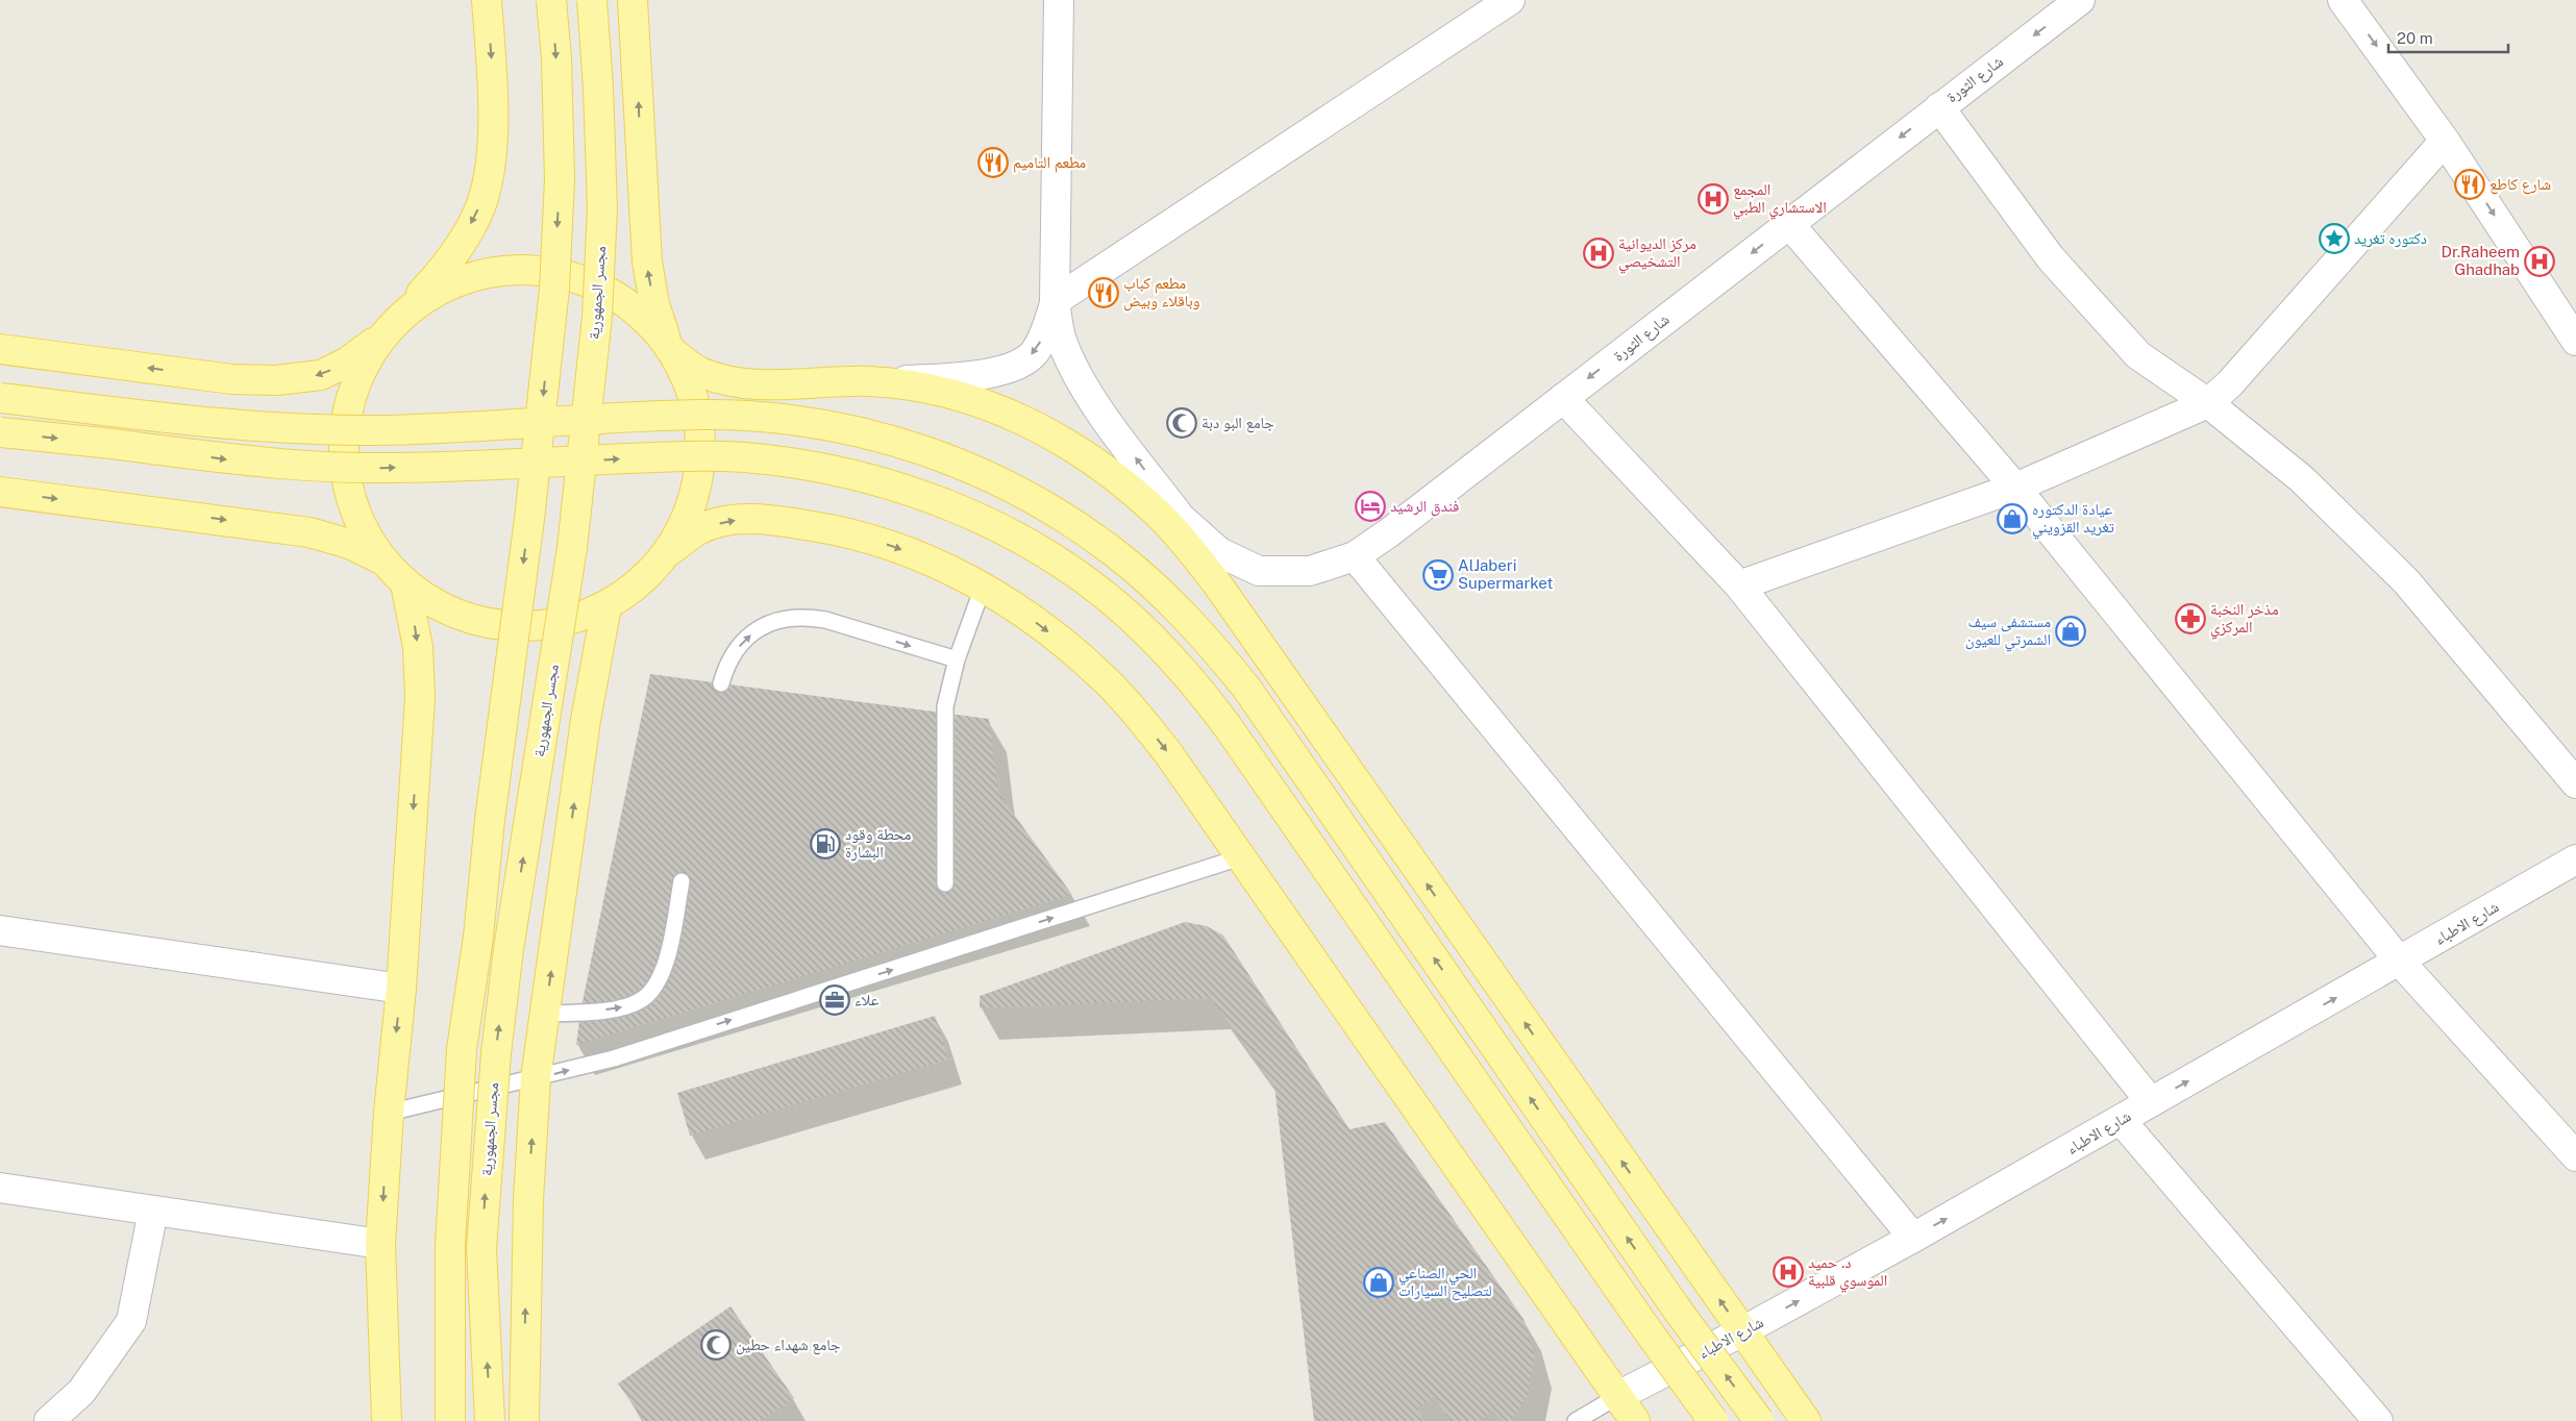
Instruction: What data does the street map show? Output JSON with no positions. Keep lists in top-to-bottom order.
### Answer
{
  "streets": {
    "main road": ["مجسر الجمهورية"],
    "street": ["شارع الثورة", "شارع الاطباء"]
  },
  "one_way": ["شارع الثورة", "شارع الاطباء"],
  "places": {
    "restaurant": ["مطعم التاميم", "شارع كاطع", "مطعم كباب وباقلاء وبيض"],
    "hospital": [
      "المجمع الاستشاري الطبي",
      "مركز الديوانية التشخيصي",
      "Dr.Raheem Ghadhab",
      "د. حميد الموسوي قلبية"
    ],
    "place": ["دكتوره تغريد"],
    "mosque": ["جامع البو دبة", "جامع شهداء حطين"],
    "hotel": ["فندق الرشيد"],
    "shop": ["عيادة الدكتوره تغريد القزويني", "مستشفى سيف الشمرتي للعيون", "الحي الصناعي لتصليح السيارات"],
    "supermarket": ["AlJaberi Supermarket"],
    "pharmacy": ["مذخر النخبة المركزي"],
    "fuel station": ["محطة وقود البشارة"],
    "office": ["علاء"]
  },
  "scale_bar": "20 m"
}
